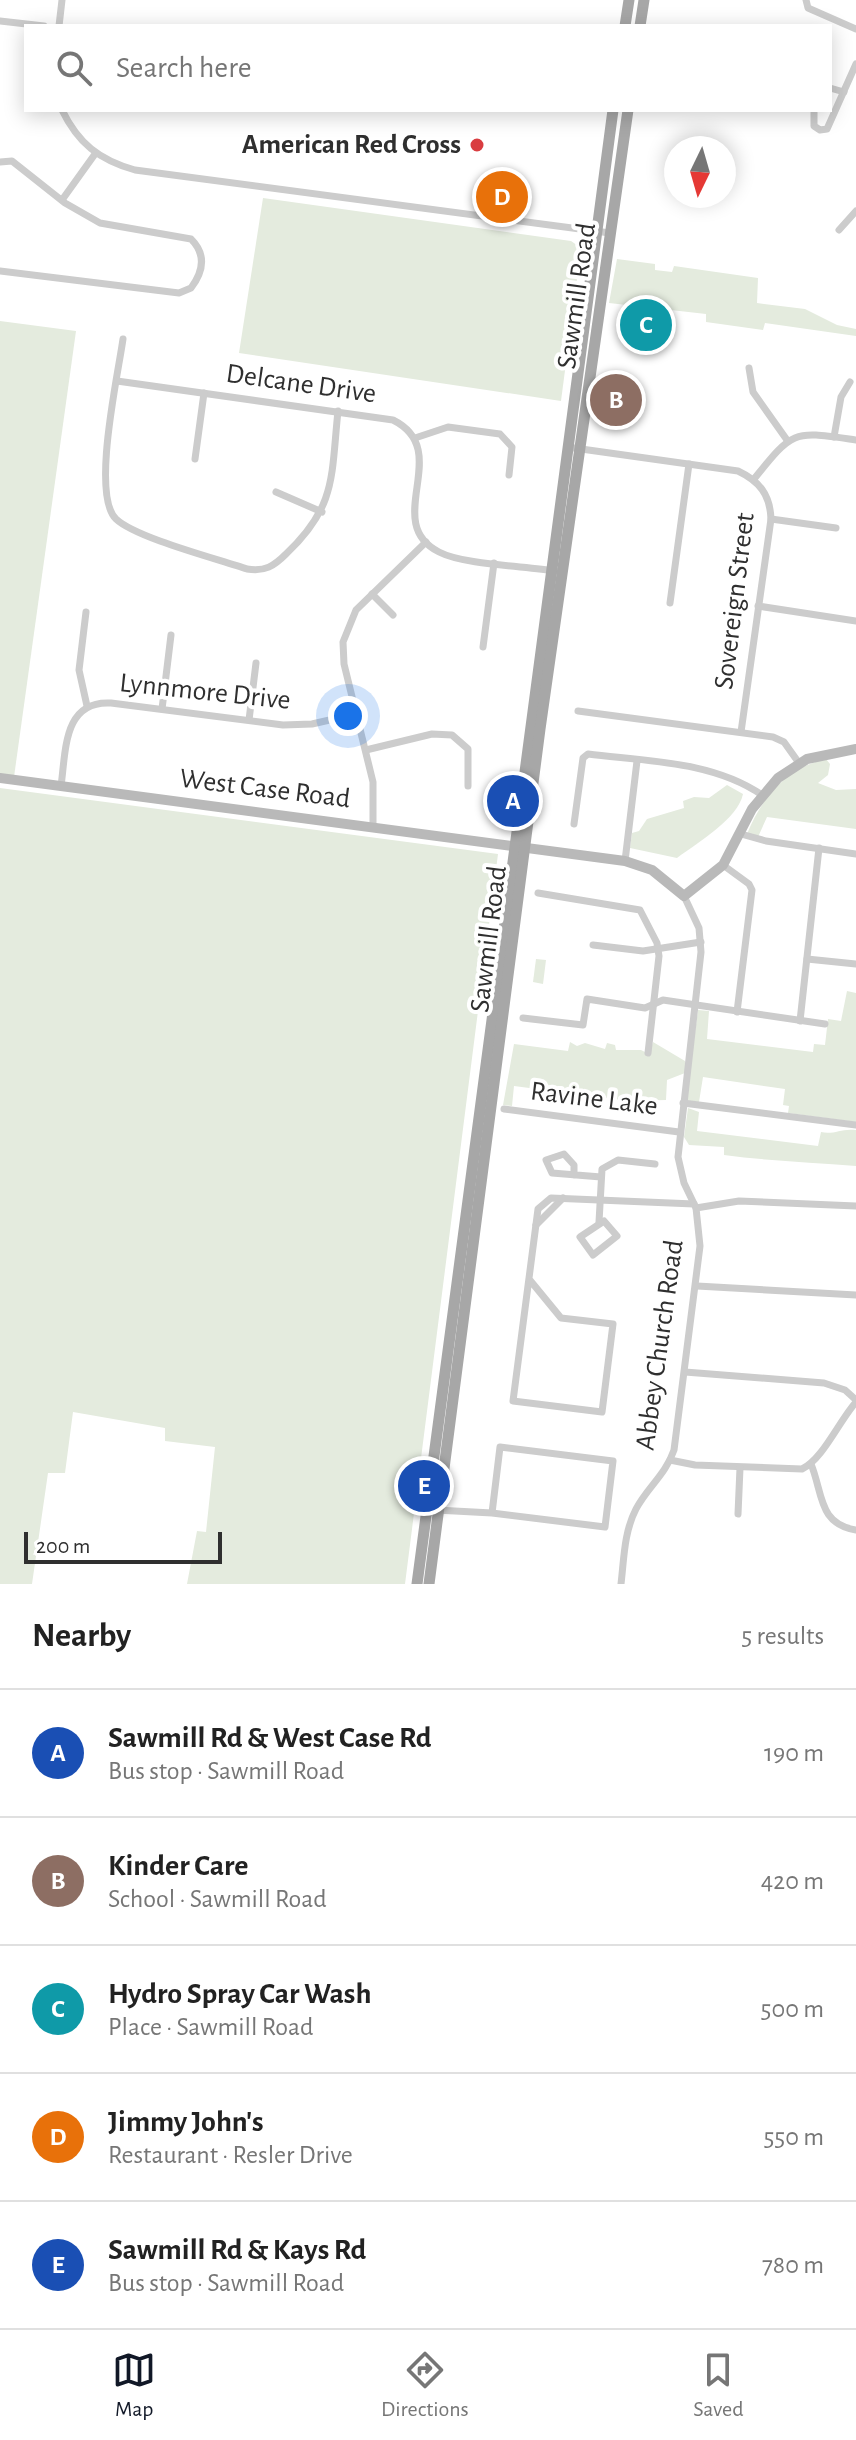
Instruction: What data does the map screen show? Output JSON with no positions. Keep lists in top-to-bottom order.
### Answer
{
  "streets": {
    "main road": ["Sawmill Road", "West Case Road"],
    "street": [
      "Delcane Drive",
      "Sovereign Street",
      "Lynnmore Drive",
      "Ravine Lake",
      "Abbey Church Road"
    ]
  },
  "crossings": [
    ["Sawmill Road", "West Case Road"],
    ["Lynnmore Drive", "West Case Road"],
    ["Ravine Lake", "Abbey Church Road"]
  ],
  "places": ["American Red Cross"],
  "scale_bar": "200 m",
  "north": "bottom",
  "page": {
    "search": "Search here",
    "pins": [
      "D",
      "C",
      "B",
      "A",
      "E"
    ],
    "scale": "200 m",
    "heading": ["Nearby", "5 results"],
    "list": [
      {
        "mark": "A",
        "name": "Sawmill Rd & West Case Rd",
        "note": "Bus stop · Sawmill Road",
        "value": "190 m"
      },
      {
        "mark": "B",
        "name": "Kinder Care",
        "note": "School · Sawmill Road",
        "value": "420 m"
      },
      {
        "mark": "C",
        "name": "Hydro Spray Car Wash",
        "note": "Place · Sawmill Road",
        "value": "500 m"
      },
      {
        "mark": "D",
        "name": "Jimmy John's",
        "note": "Restaurant · Resler Drive",
        "value": "550 m"
      },
      {
        "mark": "E",
        "name": "Sawmill Rd & Kays Rd",
        "note": "Bus stop · Sawmill Road",
        "value": "780 m"
      }
    ],
    "nav": ["Map", "Directions", "Saved"]
  }
}
